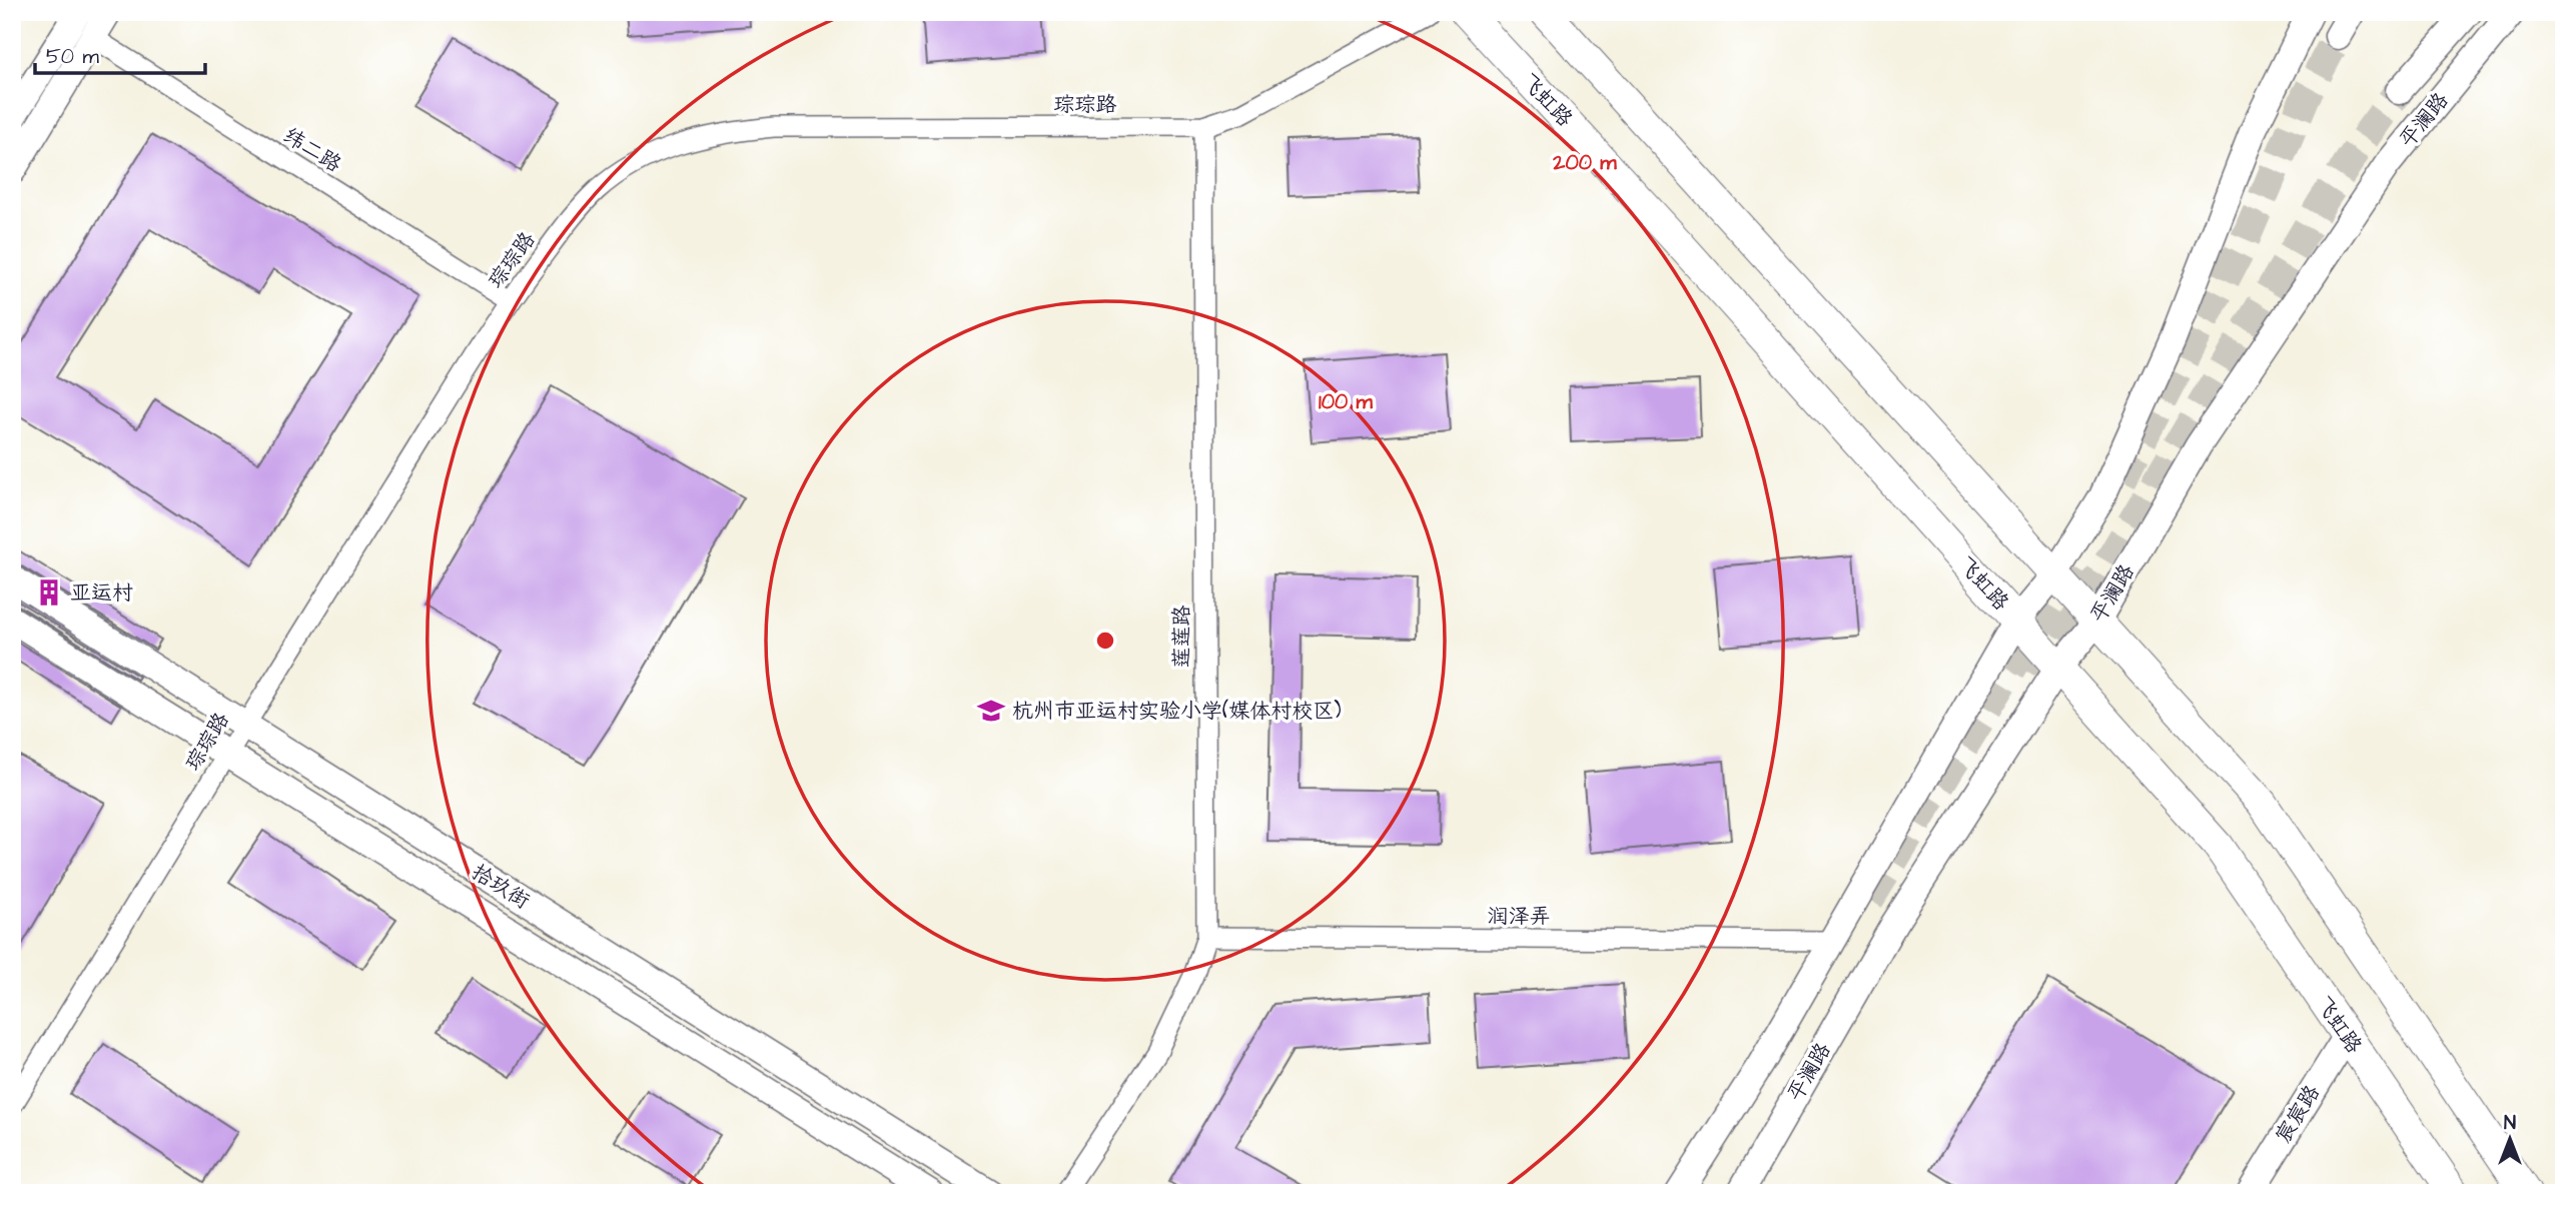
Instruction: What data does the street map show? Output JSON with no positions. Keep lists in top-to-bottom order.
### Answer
{
  "streets": {
    "main road": [
      "飞虹路",
      "平澜路",
      "拾玖街",
      "宸宸路"
    ],
    "street": [
      "琮琮路",
      "纬二路",
      "莲莲路",
      "润泽弄"
    ]
  },
  "crossings": [
    ["飞虹路", "平澜路"],
    ["飞虹路", "宸宸路"],
    ["琮琮路", "纬二路"],
    ["琮琮路", "莲莲路"],
    ["琮琮路", "拾玖街"],
    ["莲莲路", "润泽弄"]
  ],
  "places": {
    "building": ["亚运村"],
    "school or university": ["杭州市亚运村实验小学(媒体村校区)"]
  },
  "scale_bar": "50 m",
  "north": "top",
  "rings": ["200 m", "100 m"]
}
